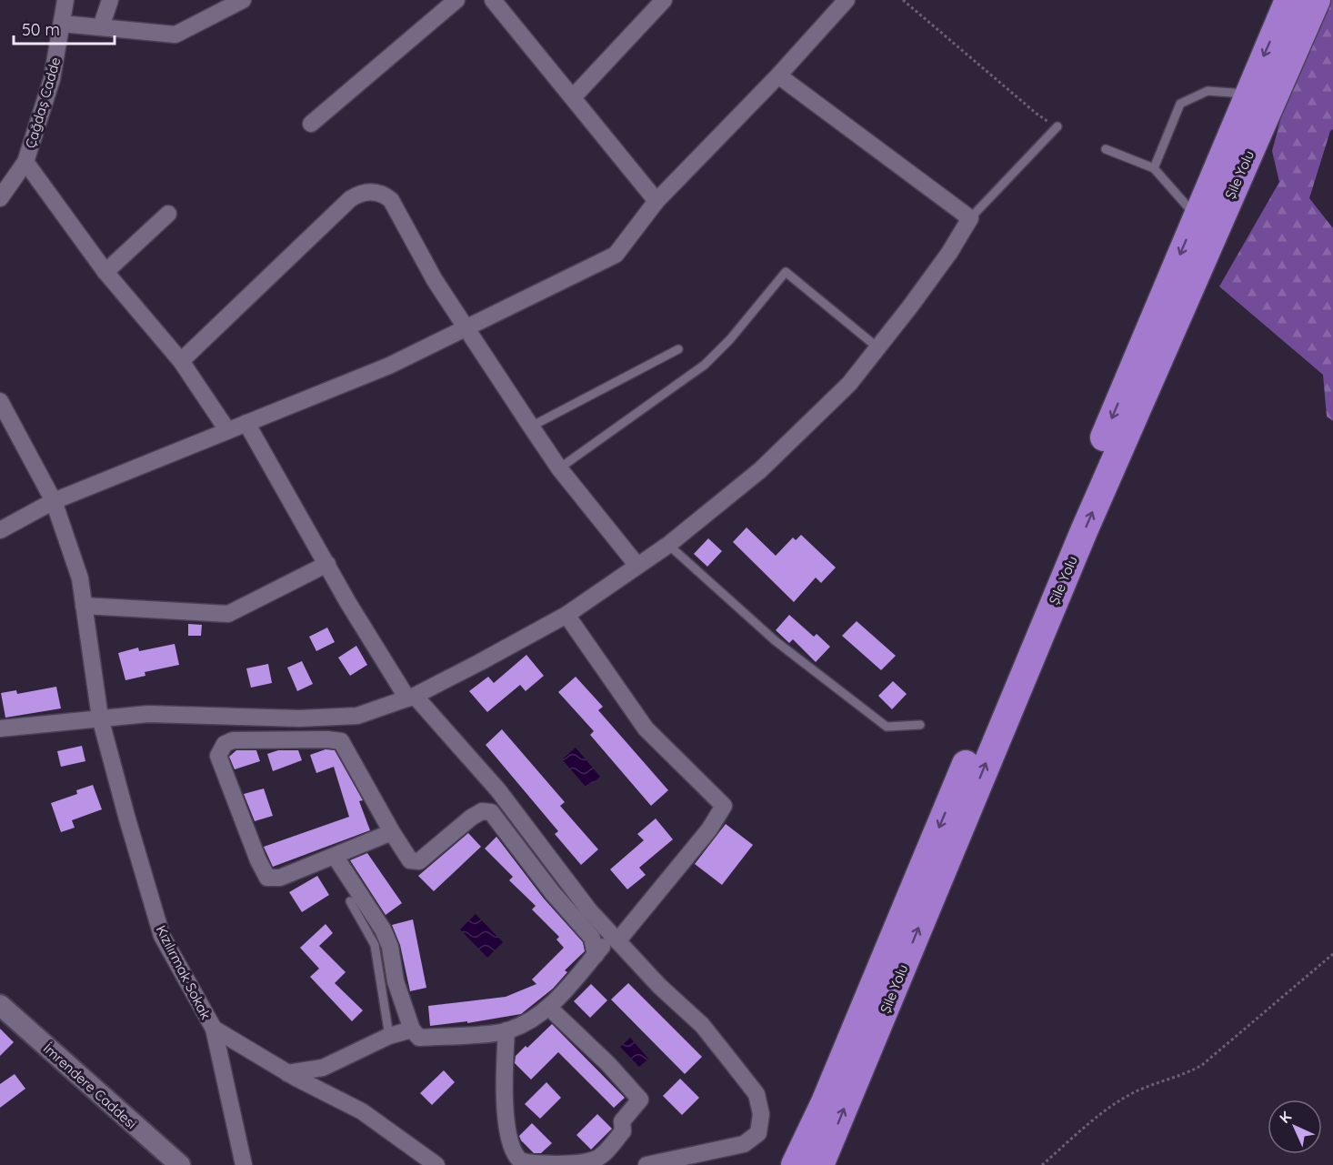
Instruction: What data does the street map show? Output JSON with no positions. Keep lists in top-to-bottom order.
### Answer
{
  "streets": {
    "highway": ["Şile Yolu"],
    "street": ["Çağdaş Cadde", "Kızılırmak Sokak", "İmrendere Caddesi"]
  },
  "scale_bar": "50 m",
  "north": "top left"
}
